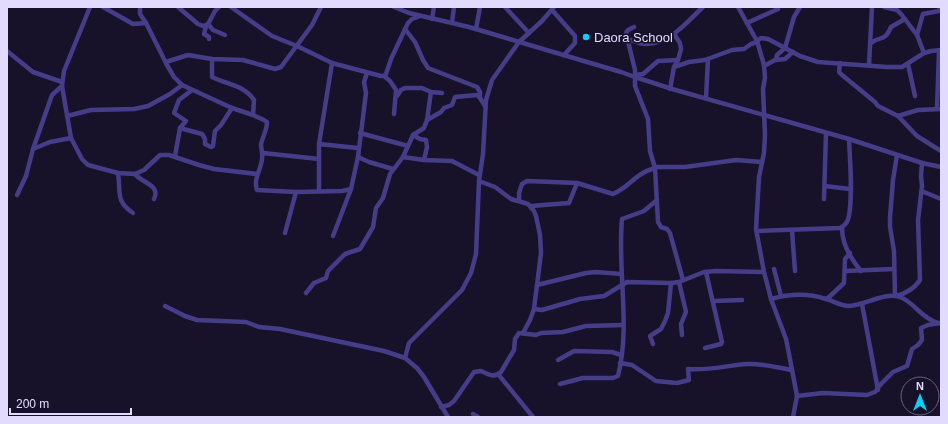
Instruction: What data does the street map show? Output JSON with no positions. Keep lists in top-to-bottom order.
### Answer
{
  "places": ["Daora School"],
  "scale_bar": "200 m",
  "north": "top"
}
